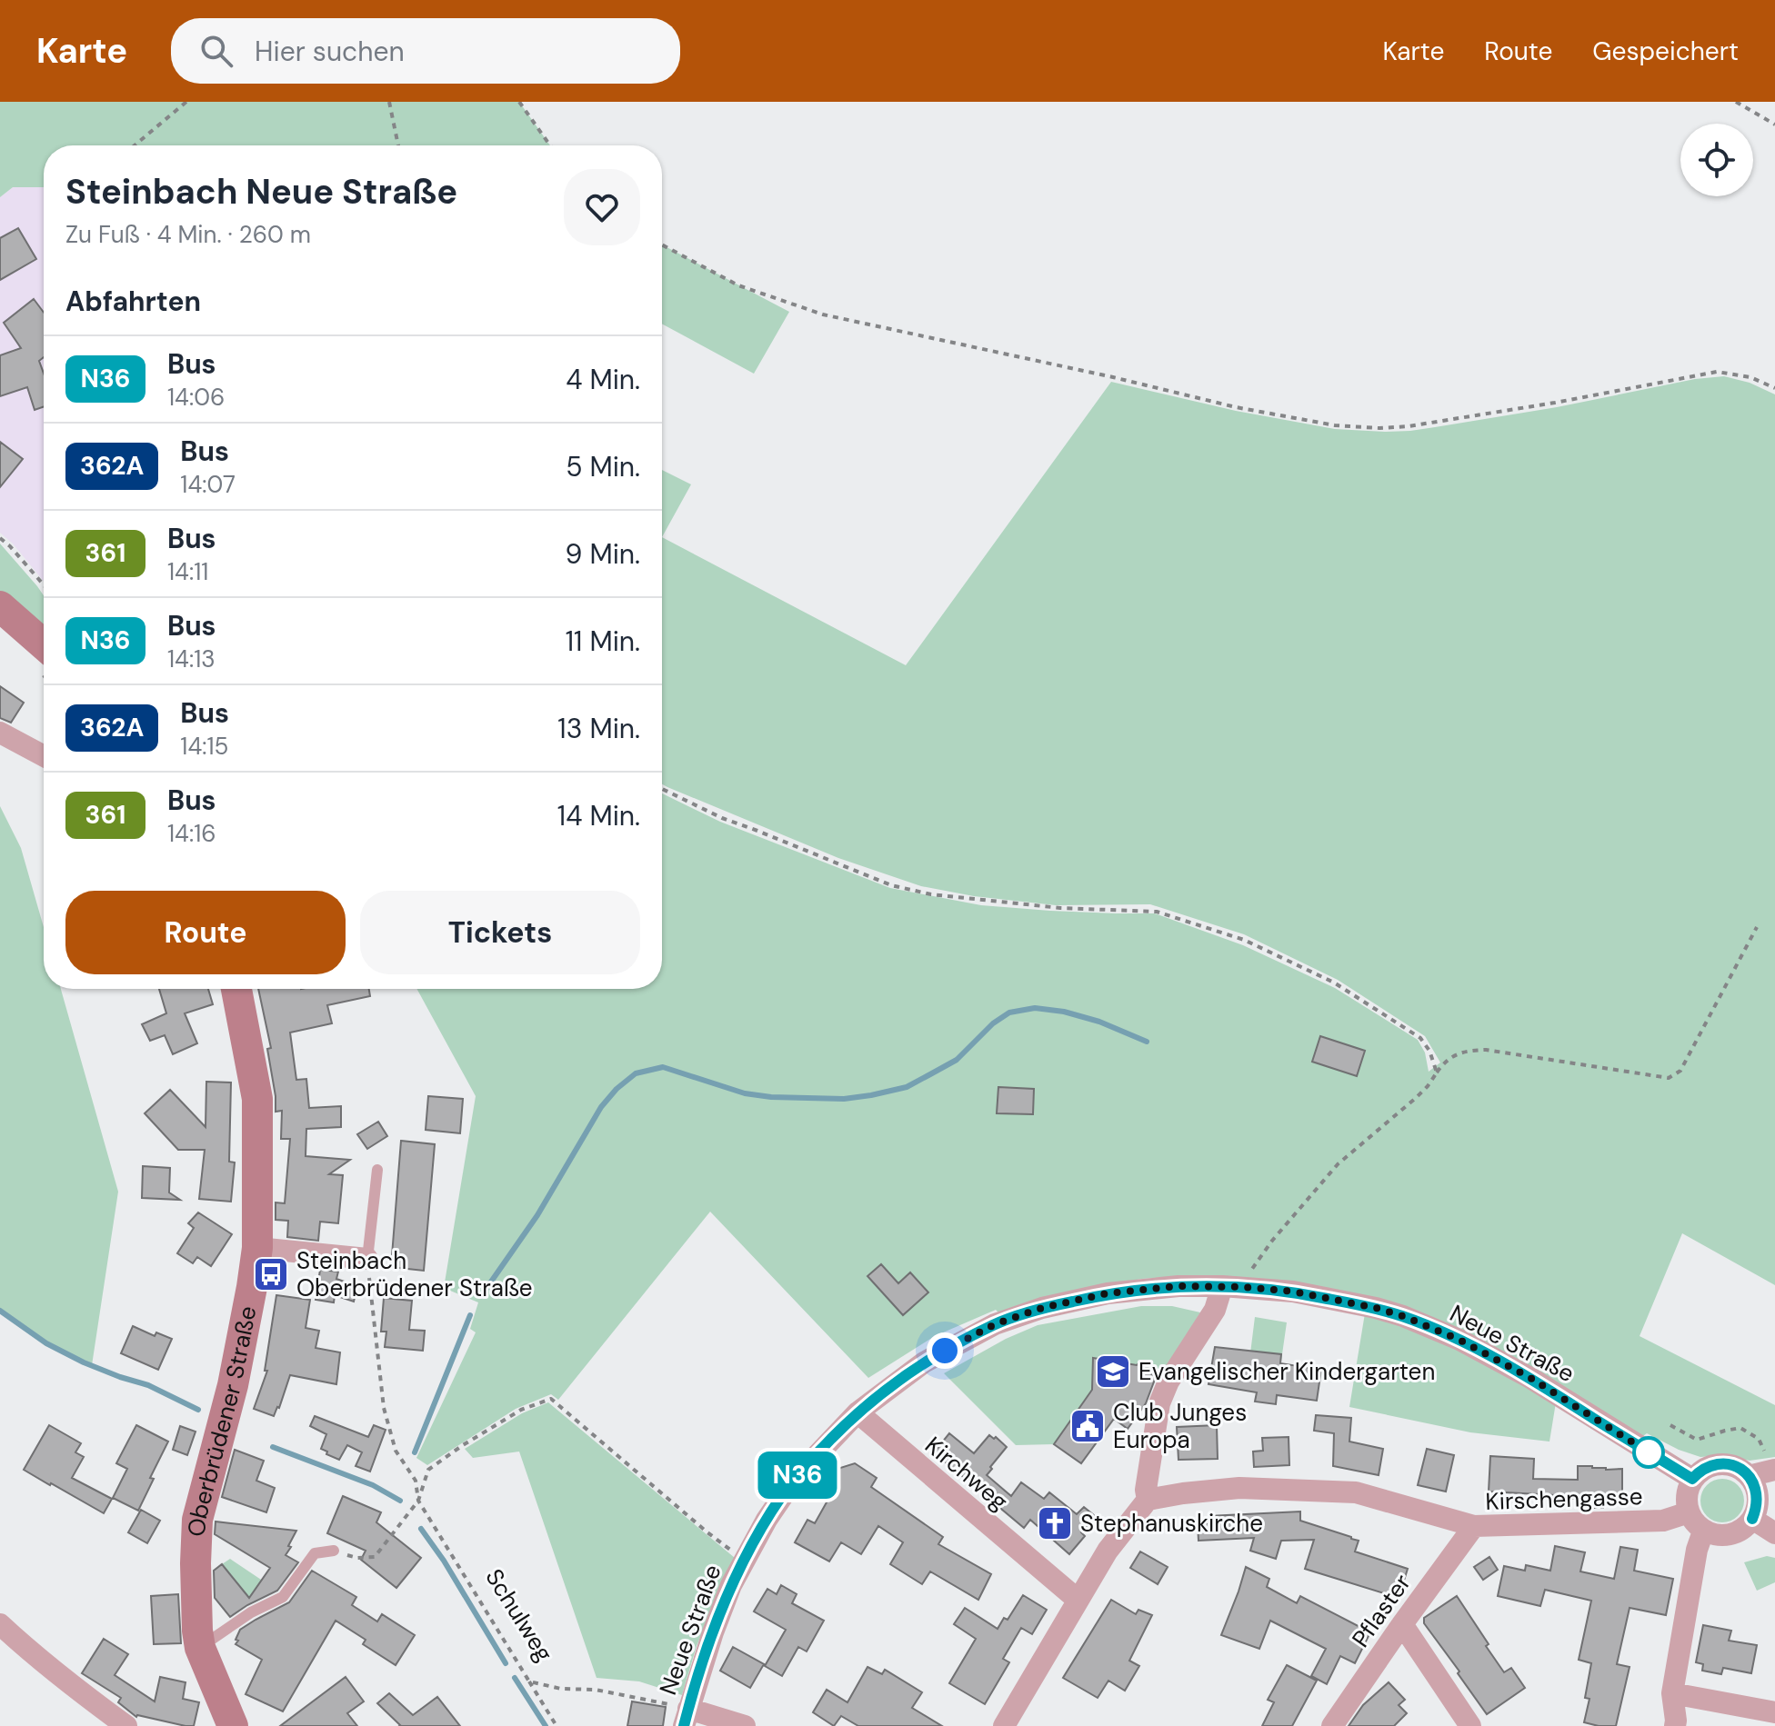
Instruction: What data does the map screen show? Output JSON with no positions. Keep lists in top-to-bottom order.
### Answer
{
  "streets": {
    "street": [
      "Neue Straße",
      "Oberbrüdener Straße",
      "Kirchweg",
      "Kirschengasse",
      "Pflaster"
    ],
    "path": ["Schulweg"]
  },
  "crossings": [
    ["Neue Straße", "Kirchweg"],
    ["Neue Straße", "Kirschengasse"],
    ["Neue Straße", "Schulweg"],
    ["Kirschengasse", "Pflaster"]
  ],
  "places": {
    "bus stop": ["Steinbach Oberbrüdener Straße"],
    "school or university": ["Evangelischer Kindergarten"],
    "public building": ["Club Junges Europa"],
    "church": ["Stephanuskirche"]
  },
  "lines": ["bus line N36"],
  "page": {
    "header": "Karte",
    "search": "Hier suchen",
    "nav": ["Karte", "Route", "Gespeichert"],
    "on_map": "N36",
    "heading": [
      ["Steinbach Neue Straße", "Zu Fuß · 4 Min. · 260 m"],
      "Abfahrten"
    ],
    "list": [
      {
        "mark": "N36",
        "name": "Bus",
        "note": "14:06",
        "value": "4 Min."
      },
      {
        "mark": "362A",
        "name": "Bus",
        "note": "14:07",
        "value": "5 Min."
      },
      {
        "mark": "361",
        "name": "Bus",
        "note": "14:11",
        "value": "9 Min."
      },
      {
        "mark": "N36",
        "name": "Bus",
        "note": "14:13",
        "value": "11 Min."
      },
      {
        "mark": "362A",
        "name": "Bus",
        "note": "14:15",
        "value": "13 Min."
      },
      {
        "mark": "361",
        "name": "Bus",
        "note": "14:16",
        "value": "14 Min."
      }
    ],
    "buttons": ["Route", "Tickets"]
  }
}
